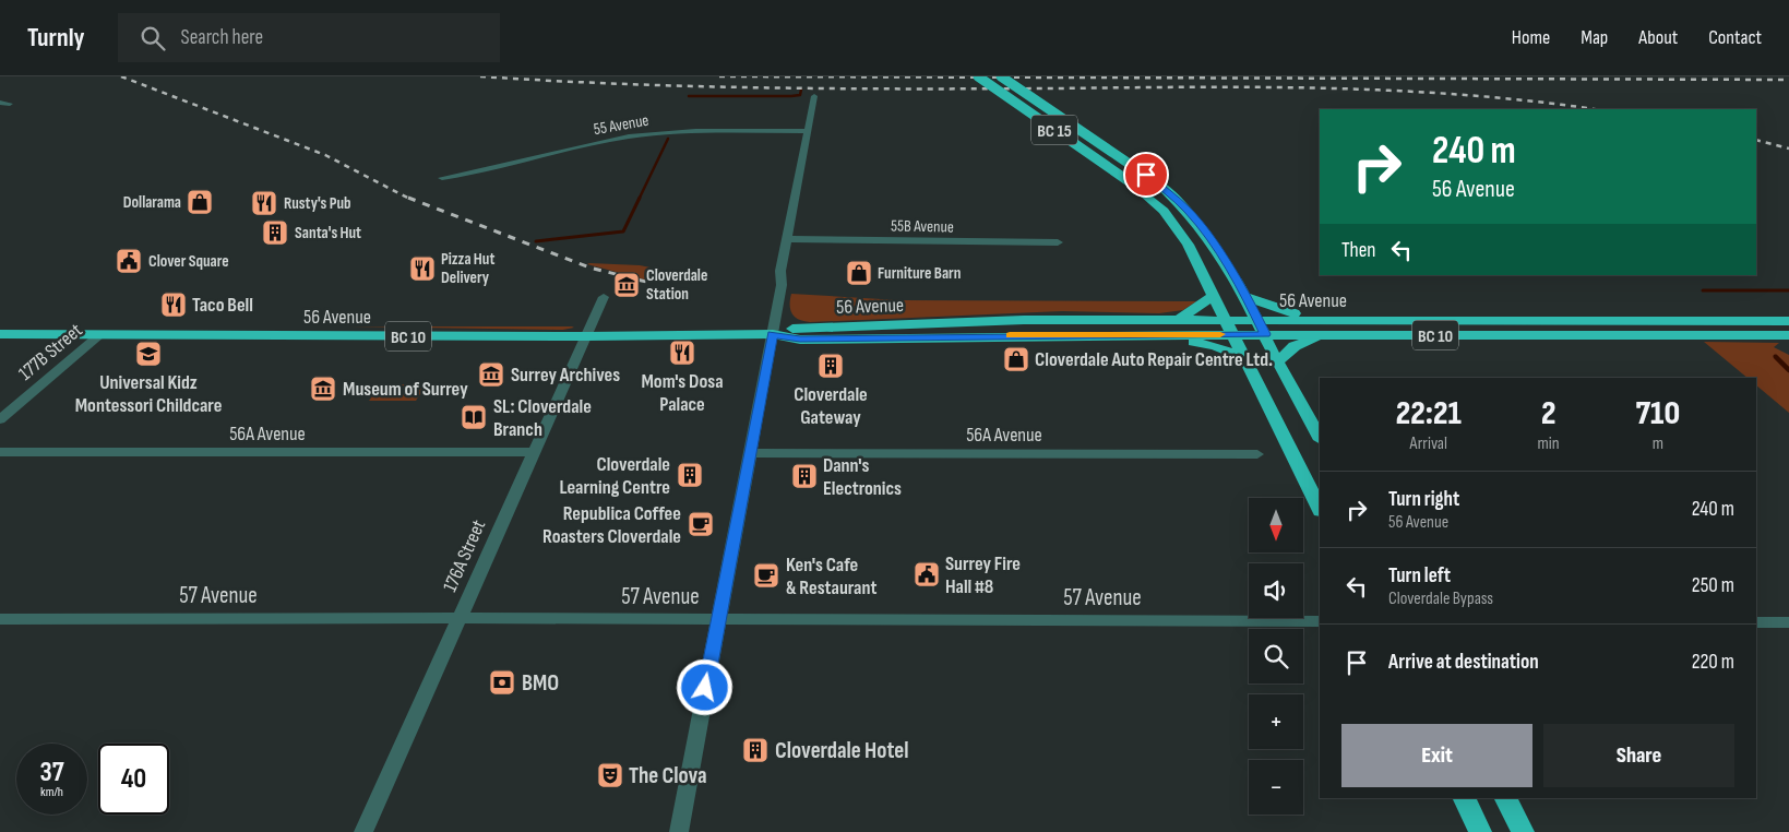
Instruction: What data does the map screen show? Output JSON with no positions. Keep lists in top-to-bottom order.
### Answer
{
  "streets": {
    "highway": ["BC 15", "56 Avenue", "BC 10"],
    "street": [
      "55 Avenue",
      "55B Avenue",
      "177B Street",
      "56A Avenue",
      "176A Street",
      "57 Avenue"
    ]
  },
  "crossings": [
    ["BC 15", "56 Avenue"],
    ["56 Avenue", "177B Street"],
    ["56 Avenue", "176A Street"],
    ["56A Avenue", "176A Street"],
    ["176A Street", "57 Avenue"]
  ],
  "places": {
    "shop": ["Dollarama", "Furniture Barn", "Cloverdale Auto Repair Centre Ltd."],
    "restaurant": [
      "Rusty's Pub",
      "Pizza Hut Delivery",
      "Taco Bell",
      "Mom's Dosa Palace"
    ],
    "building": [
      "Santa's Hut",
      "Cloverdale Gateway",
      "Cloverdale Learning Centre",
      "Dann's Electronics",
      "Cloverdale Hotel"
    ],
    "public building": ["Clover Square", "Surrey Fire Hall #8"],
    "museum": ["Cloverdale Station", "Surrey Archives", "Museum of Surrey"],
    "school or university": ["Universal Kidz Montessori Childcare"],
    "library": ["SL: Cloverdale Branch"],
    "cafe": ["Republica Coffee Roasters Cloverdale", "Ken's Cafe & Restaurant"],
    "bank": ["BMO"],
    "theatre": ["The Clova"]
  },
  "north": "bottom",
  "page": {
    "header": "Turnly",
    "search": "Search here",
    "nav": [
      "Home",
      "Map",
      "About",
      "Contact"
    ],
    "turn": ["240 m", "56 Avenue"],
    "then": "Then",
    "eta": [
      "22:21",
      "Arrival",
      "2",
      "min",
      "710",
      "m"
    ],
    "list": [
      {
        "name": "Turn right",
        "note": "56 Avenue",
        "value": "240 m"
      },
      {
        "name": "Turn left",
        "note": "Cloverdale Bypass",
        "value": "250 m"
      },
      {
        "name": "Arrive at destination",
        "value": "220 m"
      }
    ],
    "map_buttons": ["+", "−"],
    "buttons": ["Exit", "Share"],
    "speed": "37 km/h",
    "limit": "40"
  }
}
